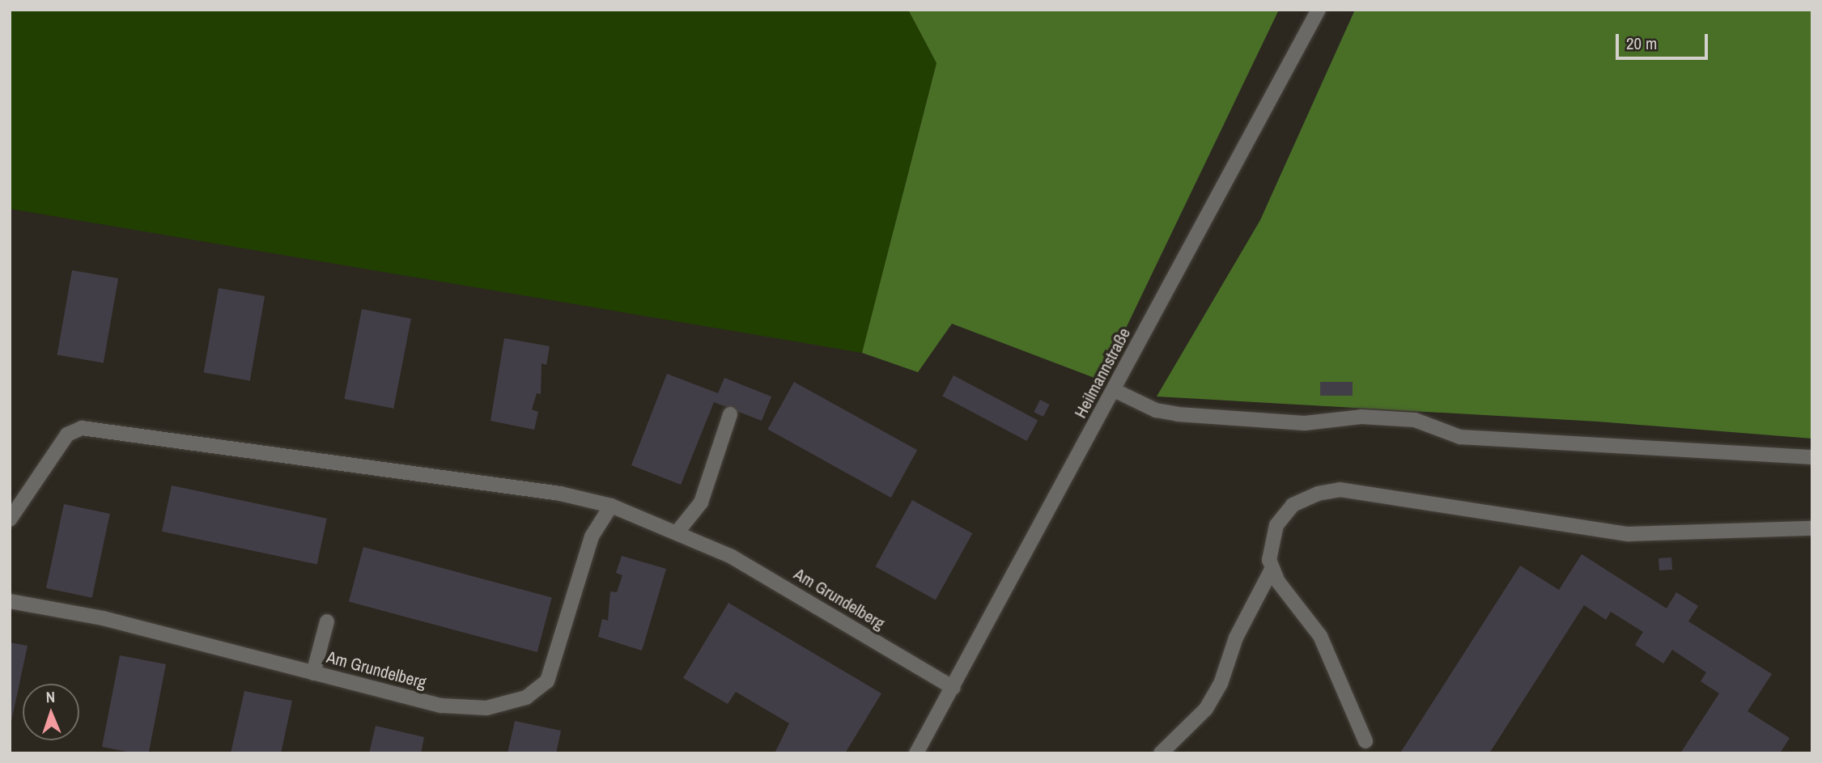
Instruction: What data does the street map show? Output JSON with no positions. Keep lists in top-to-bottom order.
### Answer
{
  "streets": {
    "street": ["Heilmannstraße", "Am Grundelberg"]
  },
  "crossings": [
    ["Heilmannstraße", "Am Grundelberg"]
  ],
  "scale_bar": "20 m",
  "north": "top"
}
